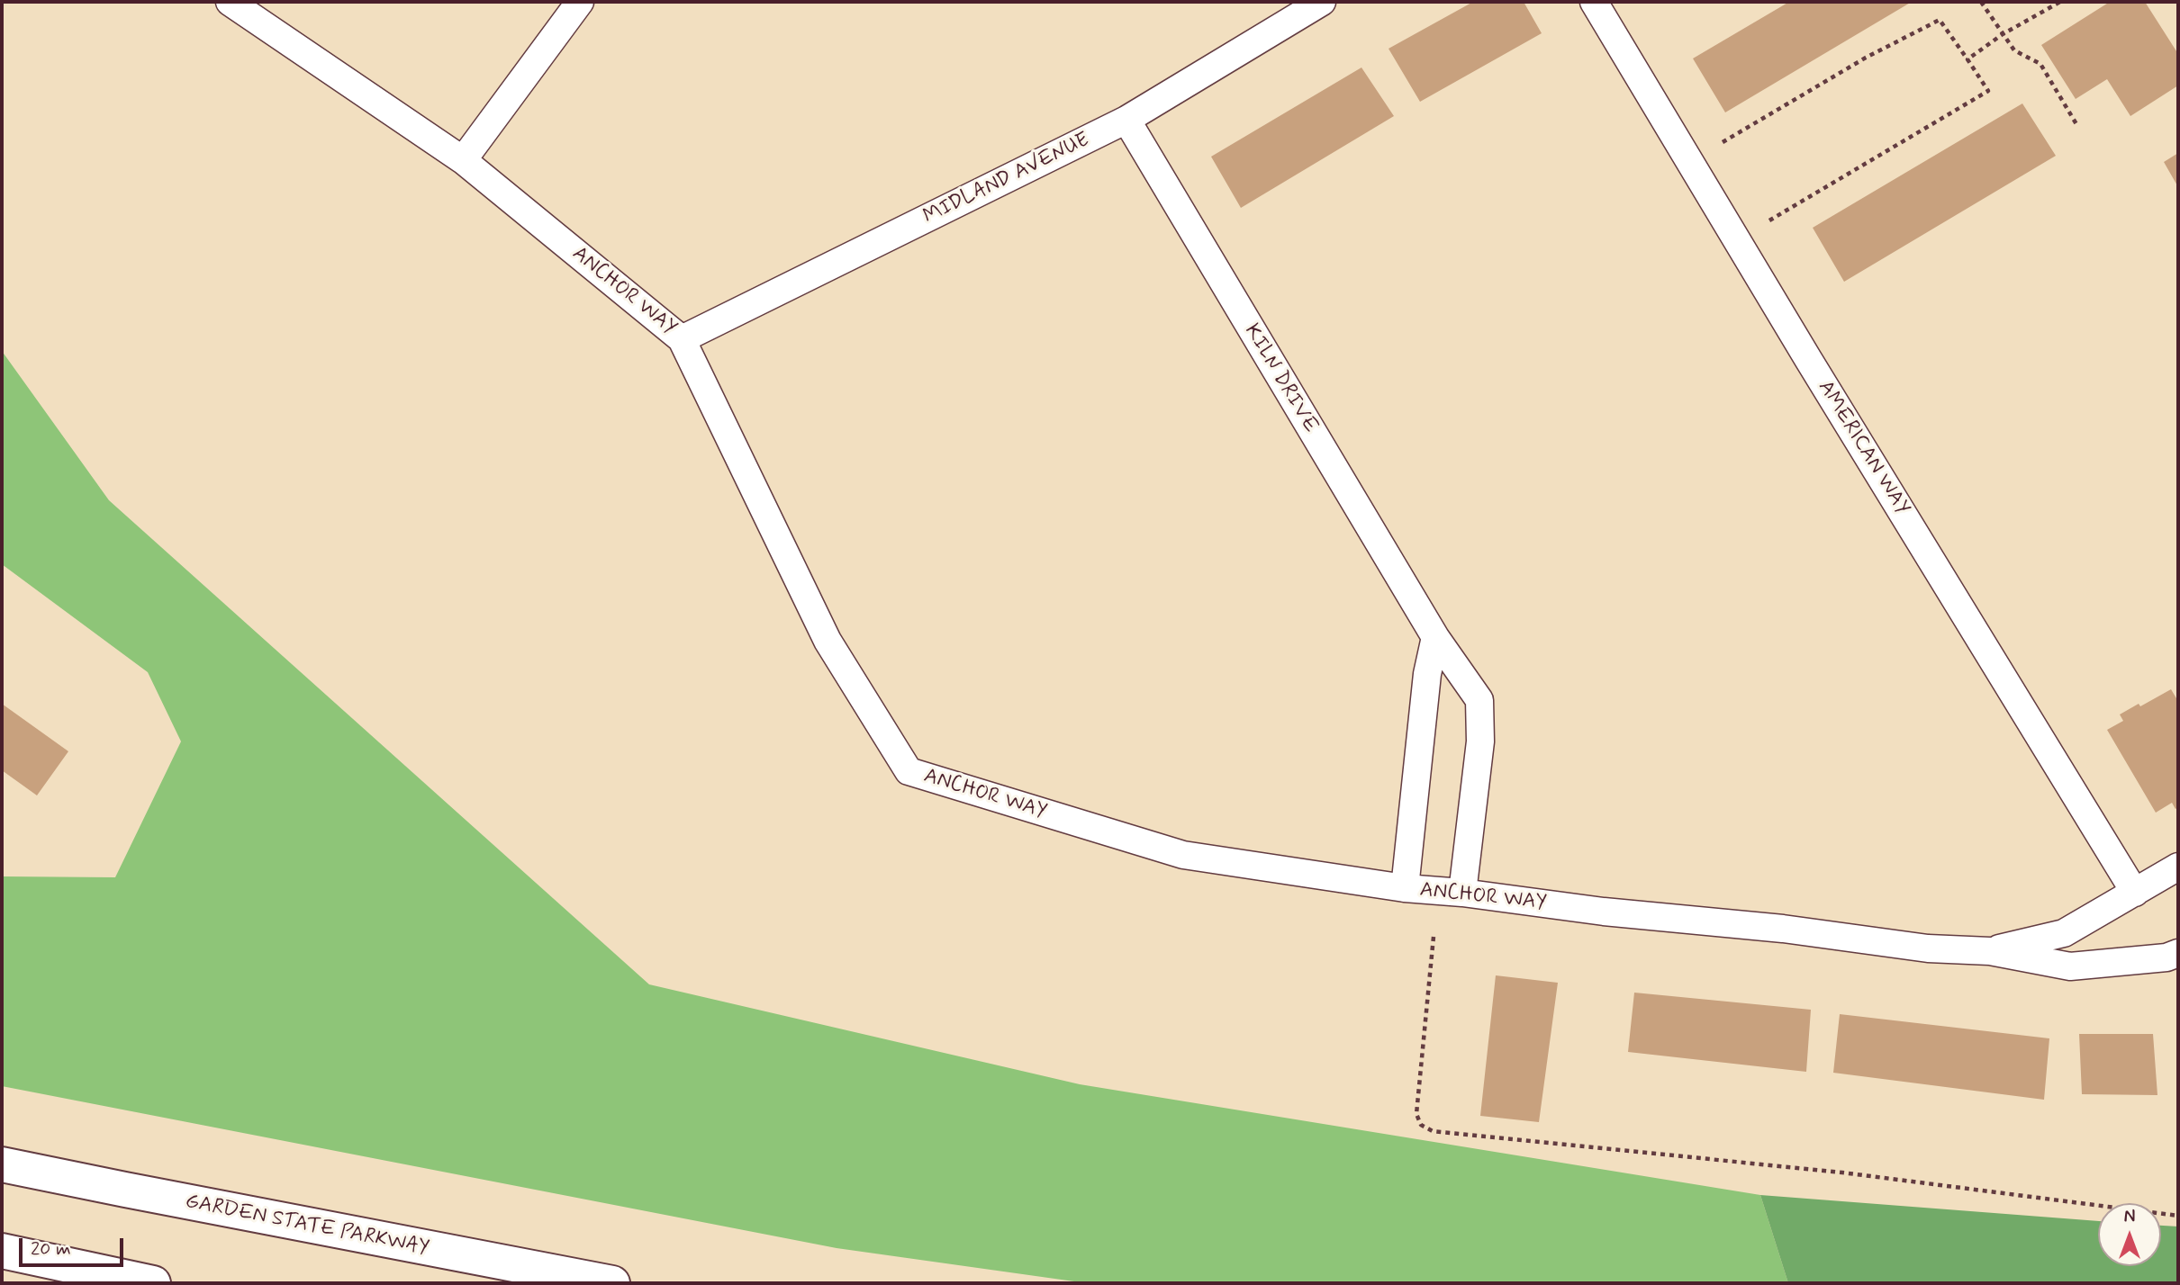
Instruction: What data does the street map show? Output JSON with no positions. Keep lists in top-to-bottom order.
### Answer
{
  "streets": {
    "highway": ["GARDEN STATE PARKWAY"],
    "street": [
      "MIDLAND AVENUE",
      "ANCHOR WAY",
      "KILN DRIVE",
      "AMERICAN WAY"
    ]
  },
  "crossings": [
    ["MIDLAND AVENUE", "ANCHOR WAY"],
    ["MIDLAND AVENUE", "KILN DRIVE"],
    ["ANCHOR WAY", "KILN DRIVE"],
    ["ANCHOR WAY", "AMERICAN WAY"]
  ],
  "scale_bar": "20 m",
  "north": "top"
}
